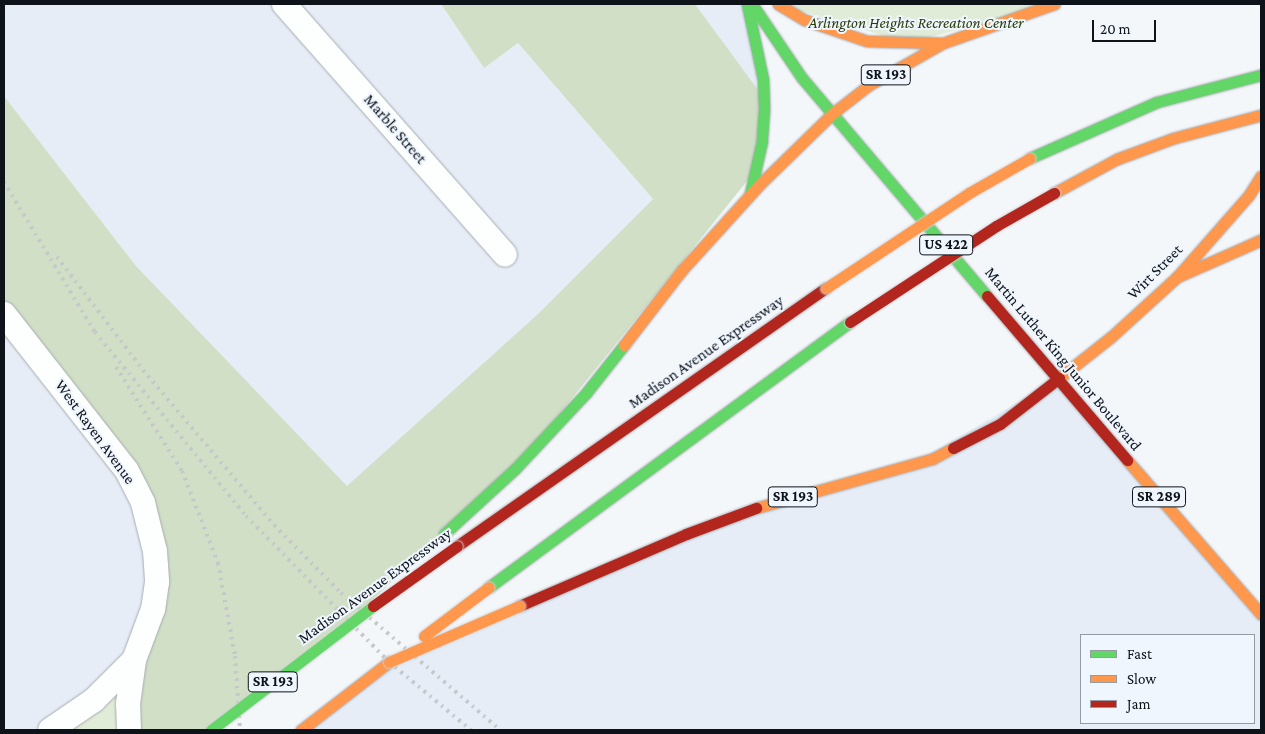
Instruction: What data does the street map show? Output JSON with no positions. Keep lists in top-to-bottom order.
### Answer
{
  "streets": {
    "main road": [
      "SR 193",
      "US 422",
      "Wirt Street",
      "Madison Avenue Expressway",
      "Martin Luther King Junior Boulevard",
      "SR 289"
    ],
    "street": ["Marble Street", "West Rayen Avenue"]
  },
  "crossings": [
    ["SR 193", "Wirt Street"],
    ["SR 193", "Madison Avenue Expressway"],
    ["SR 193", "Martin Luther King Junior Boulevard"],
    ["Wirt Street", "Martin Luther King Junior Boulevard"]
  ],
  "parks": ["Arlington Heights Recreation Center"],
  "legend": ["Fast", "Slow", "Jam"],
  "scale_bar": "20 m"
}
